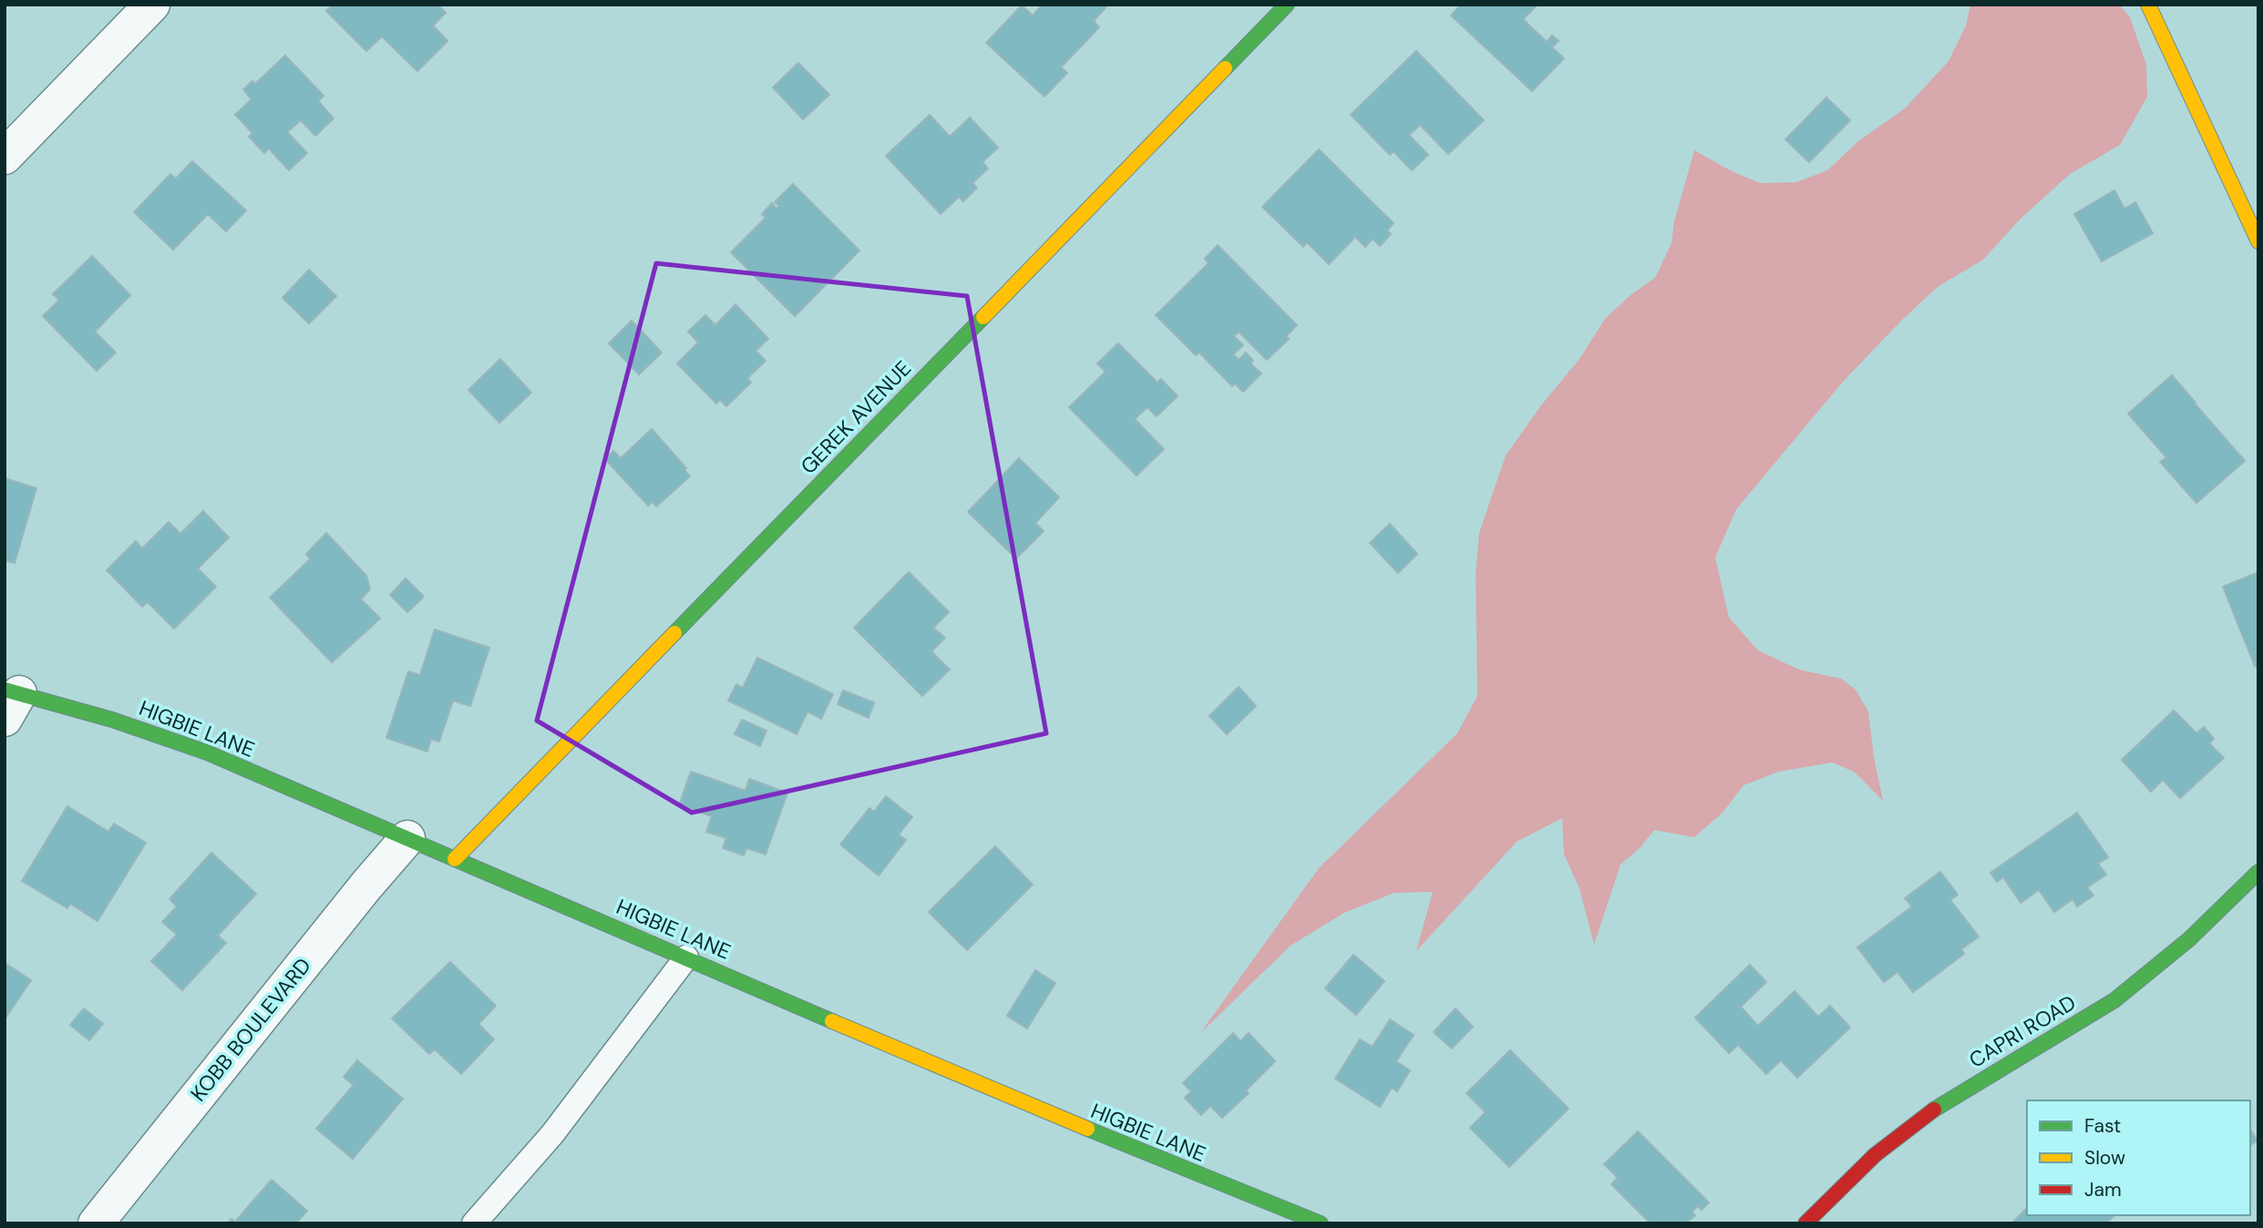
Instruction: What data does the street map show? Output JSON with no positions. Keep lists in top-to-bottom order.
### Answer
{
  "streets": {
    "street": [
      "GEREK AVENUE",
      "HIGBIE LANE",
      "KOBB BOULEVARD",
      "CAPRI ROAD"
    ]
  },
  "crossings": [
    ["GEREK AVENUE", "HIGBIE LANE"],
    ["HIGBIE LANE", "KOBB BOULEVARD"]
  ],
  "legend": ["Fast", "Slow", "Jam"]
}
